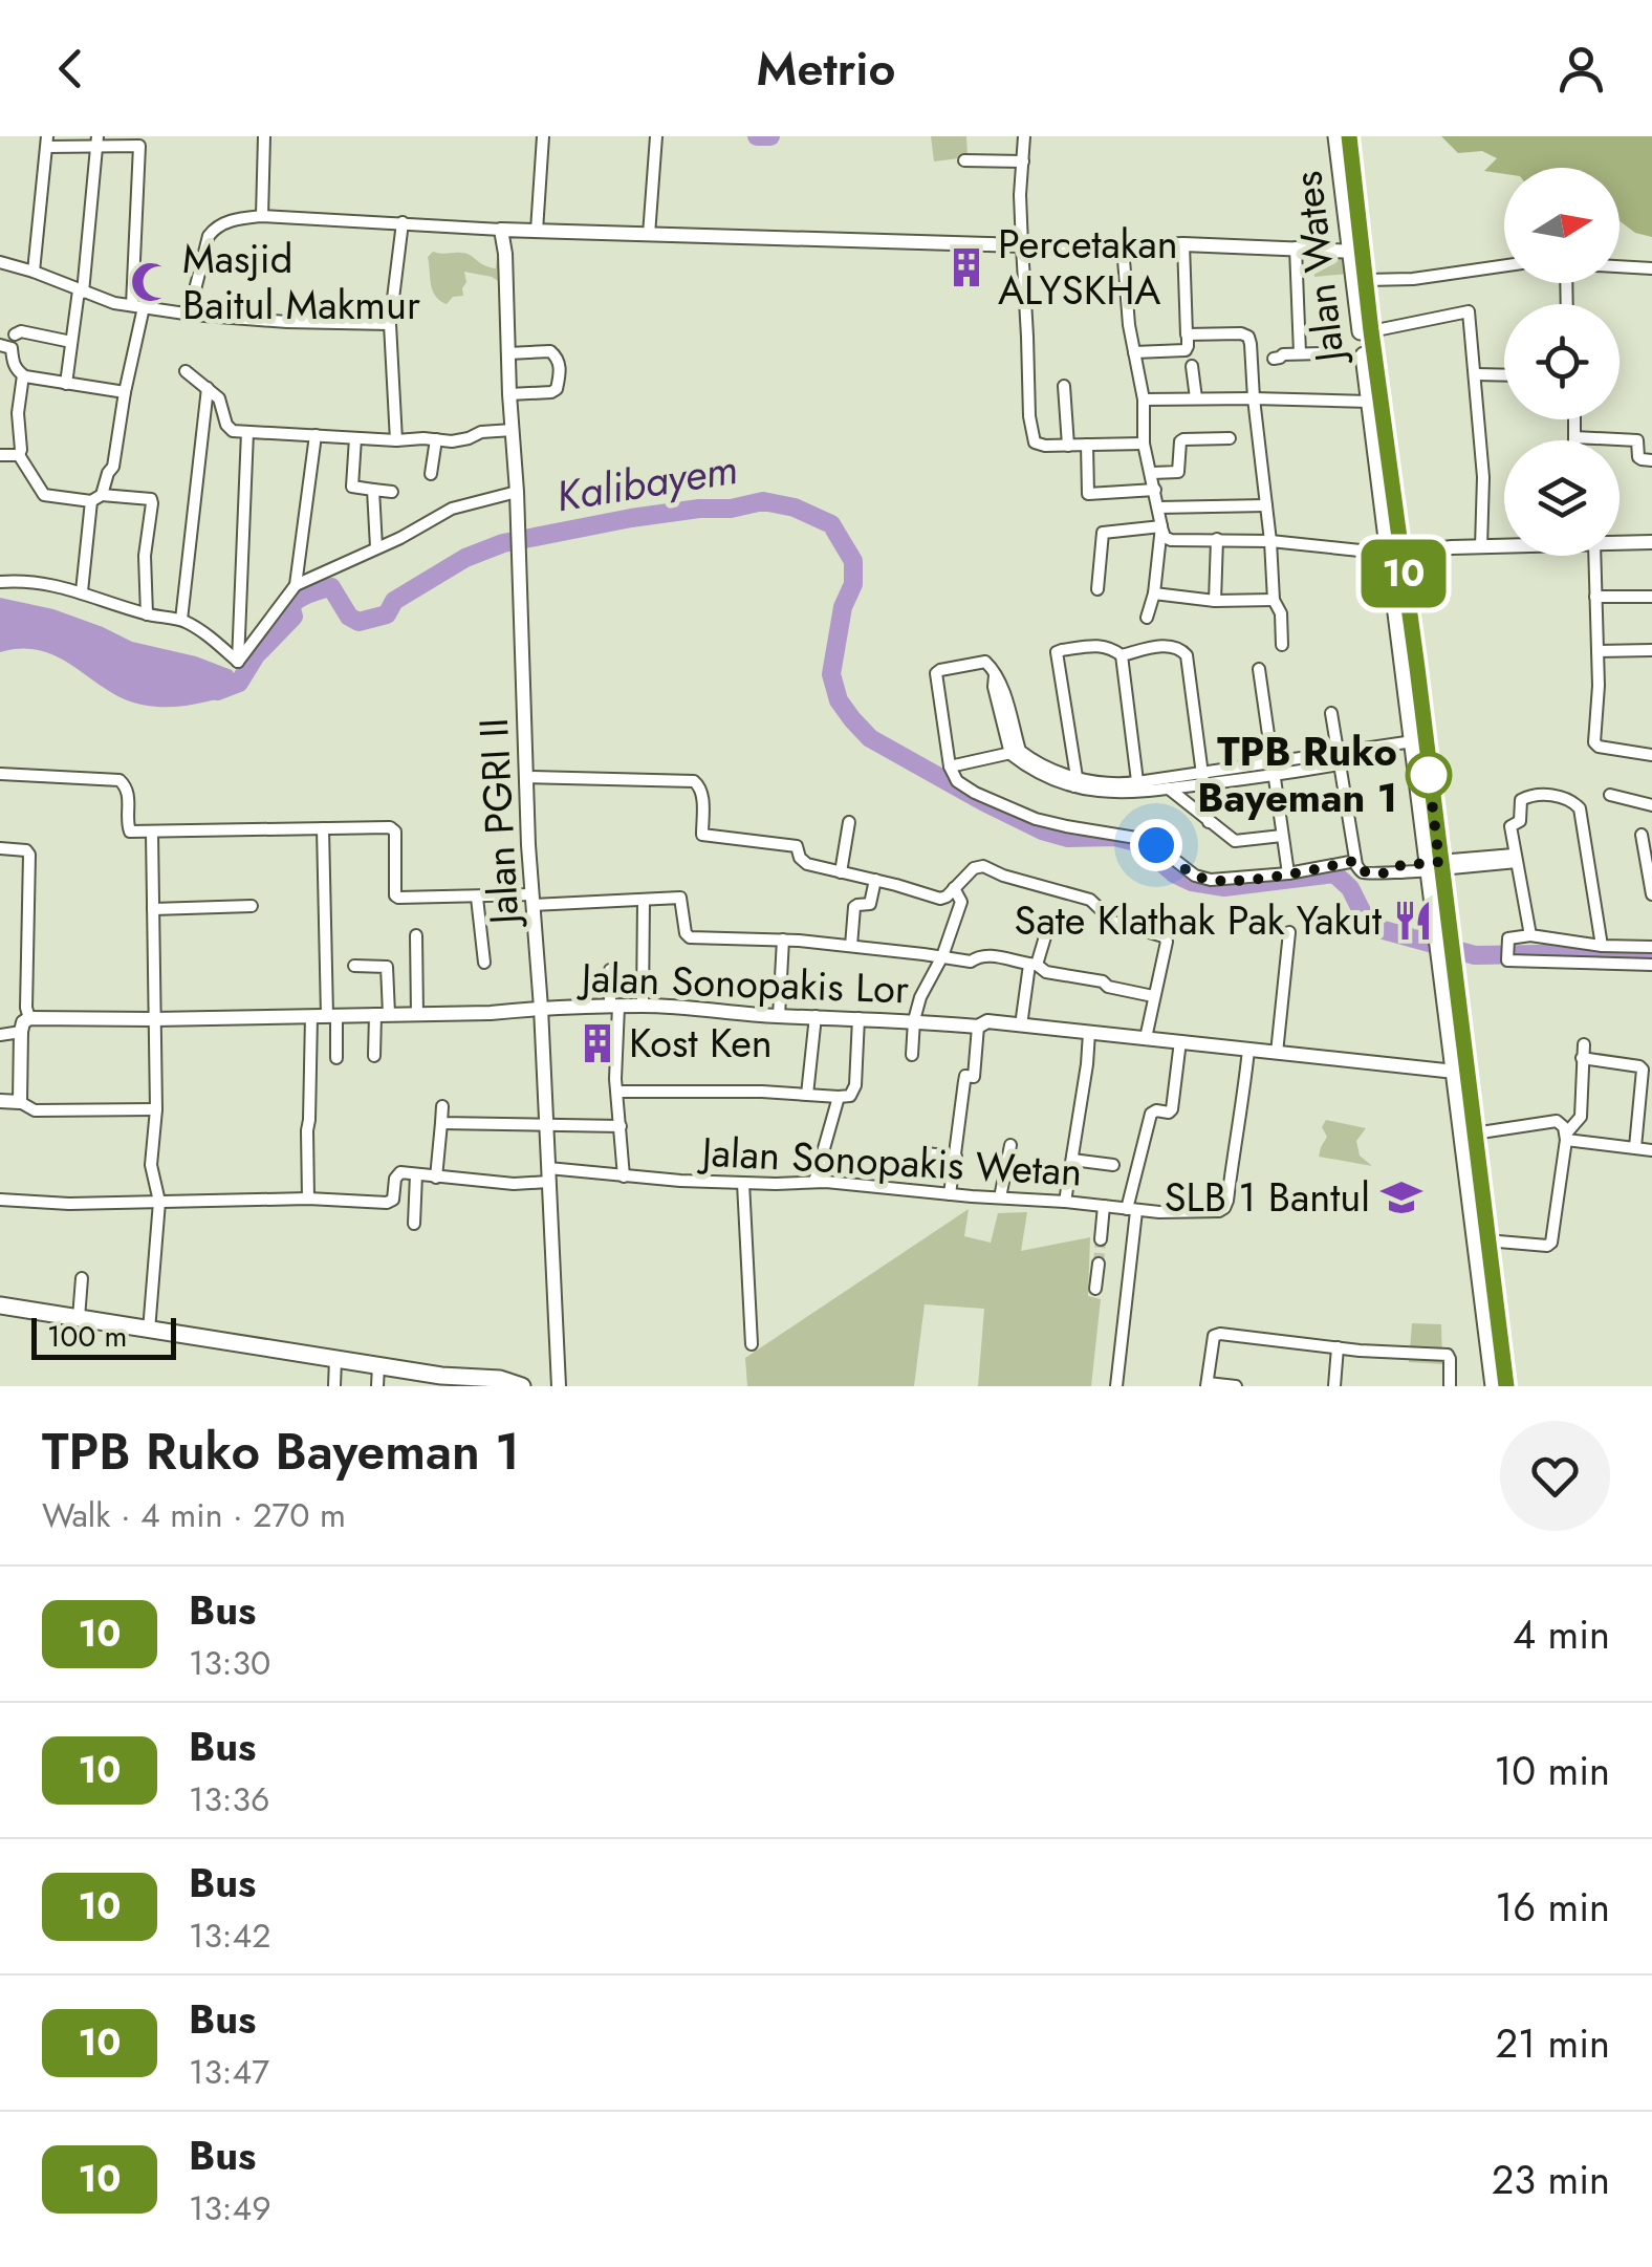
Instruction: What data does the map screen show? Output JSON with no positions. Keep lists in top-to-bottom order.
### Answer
{
  "streets": {
    "main road": ["Jalan Wates"],
    "street": ["Jalan PGRI II", "Jalan Sonopakis Lor", "Jalan Sonopakis Wetan"]
  },
  "crossings": [
    ["Jalan Wates", "Jalan Sonopakis Lor"],
    ["Jalan PGRI II", "Jalan Sonopakis Lor"],
    ["Jalan PGRI II", "Jalan Sonopakis Wetan"],
    ["Jalan Sonopakis Lor", "Jalan Sonopakis Wetan"]
  ],
  "water": ["Kalibayem"],
  "places": {
    "building": ["Percetakan ALYSKHA", "Kost Ken"],
    "mosque": ["Masjid Baitul Makmur"],
    "other": ["TPB Ruko Bayeman 1"],
    "restaurant": ["Sate Klathak Pak Yakut"],
    "school or university": ["SLB 1 Bantul"]
  },
  "lines": ["bus line 10"],
  "scale_bar": "100 m",
  "north": "right",
  "page": {
    "header": "Metrio",
    "on_map": "10",
    "scale": "100 m",
    "heading": ["TPB Ruko Bayeman 1", "Walk · 4 min · 270 m"],
    "list": [
      {
        "mark": "10",
        "name": "Bus",
        "note": "13:30",
        "value": "4 min"
      },
      {
        "mark": "10",
        "name": "Bus",
        "note": "13:36",
        "value": "10 min"
      },
      {
        "mark": "10",
        "name": "Bus",
        "note": "13:42",
        "value": "16 min"
      },
      {
        "mark": "10",
        "name": "Bus",
        "note": "13:47",
        "value": "21 min"
      },
      {
        "mark": "10",
        "name": "Bus",
        "note": "13:49",
        "value": "23 min"
      }
    ]
  }
}
